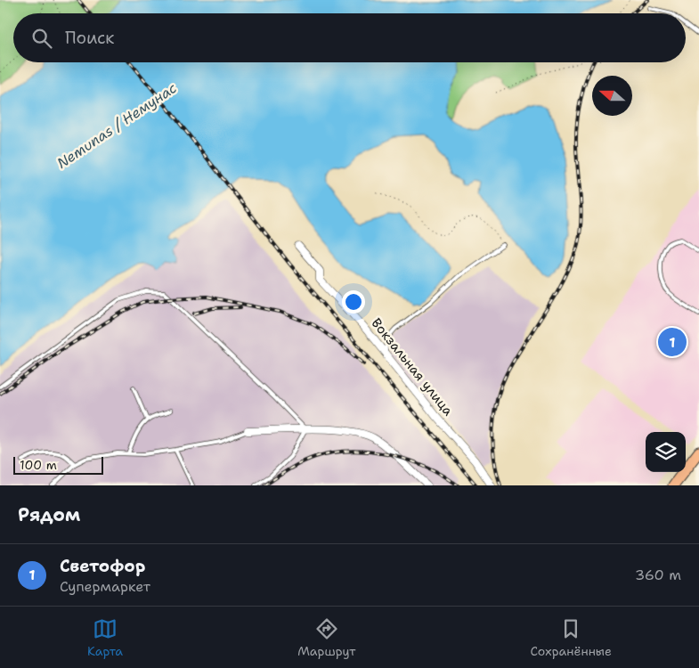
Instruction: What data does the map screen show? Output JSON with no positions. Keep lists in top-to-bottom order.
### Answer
{
  "streets": {
    "street": ["Вокзальная улица"]
  },
  "water": ["Nemunas / Немунас"],
  "scale_bar": "100 m",
  "north": "left",
  "page": {
    "search": "Поиск",
    "pins": "1",
    "scale": "100 m",
    "heading": "Рядом",
    "list": [
      {
        "mark": "1",
        "name": "Светофор",
        "note": "Супермаркет",
        "value": "360 m"
      }
    ],
    "nav": ["Карта", "Маршрут", "Сохранённые"]
  }
}
